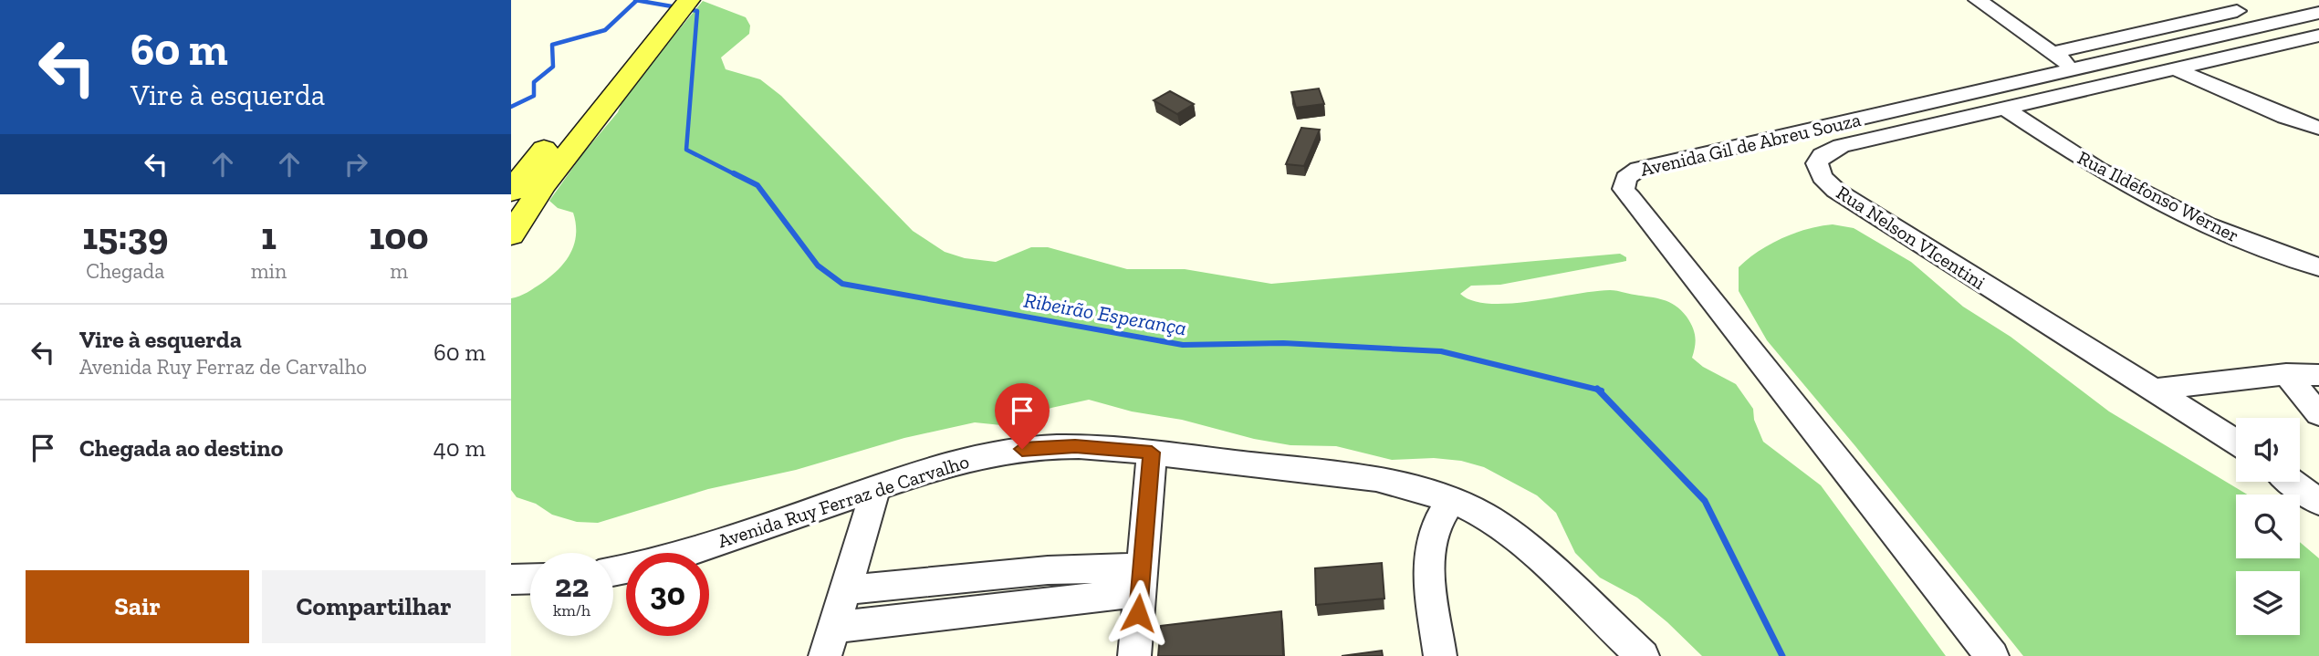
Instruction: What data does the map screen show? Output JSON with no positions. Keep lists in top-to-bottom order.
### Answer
{
  "streets": {
    "street": [
      "Avenida Gil de Abreu Souza",
      "Rua Ildefonso Werner",
      "Rua Nelson VIcentini",
      "Avenida Ruy Ferraz de Carvalho"
    ]
  },
  "crossings": [
    ["Rua Ildefonso Werner", "Rua Nelson VIcentini"]
  ],
  "water": ["Ribeirão Esperança"],
  "page": {
    "turn": ["60 m", "Vire à esquerda"],
    "eta": [
      "15:39",
      "Chegada",
      "1",
      "min",
      "100",
      "m"
    ],
    "list": [
      {
        "name": "Vire à esquerda",
        "note": "Avenida Ruy Ferraz de Carvalho",
        "value": "60 m"
      },
      {
        "name": "Chegada ao destino",
        "value": "40 m"
      }
    ],
    "speed": "22 km/h",
    "limit": "30",
    "buttons": ["Sair", "Compartilhar"]
  }
}
